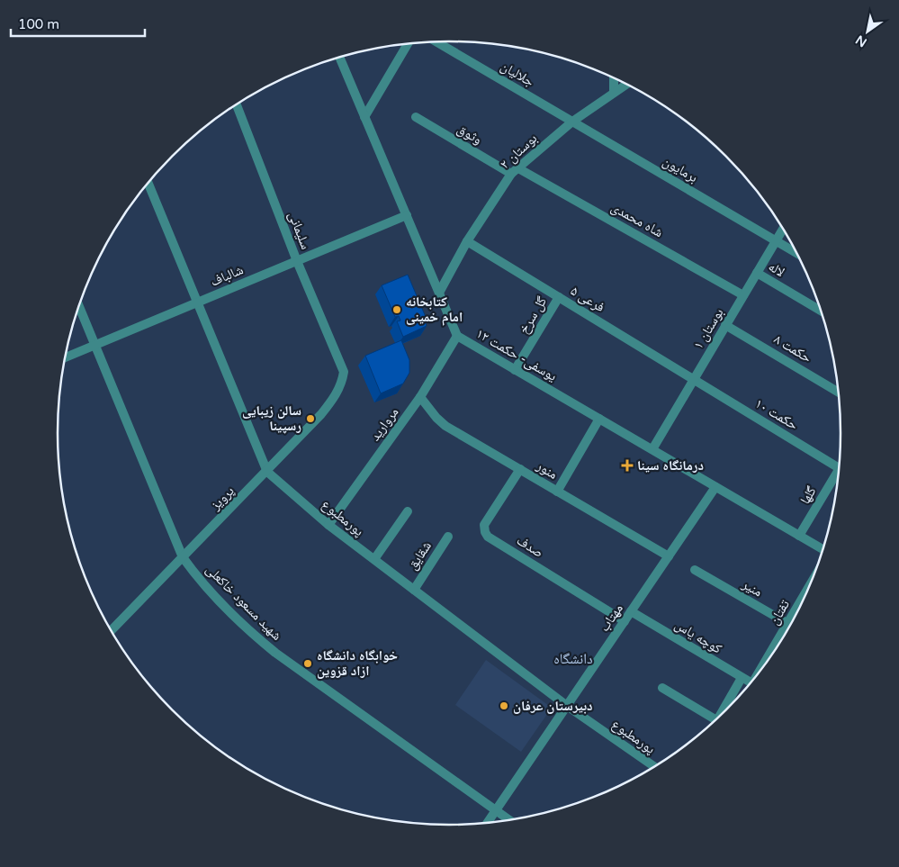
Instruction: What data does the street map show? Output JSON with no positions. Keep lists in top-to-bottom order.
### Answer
{
  "streets": {
    "street": [
      "جلالیان",
      "وثوق",
      "بوستان ۲",
      "برمایون",
      "شاه محمدی",
      "سلیمانی",
      "لاله",
      "شالباف",
      "فرعی ۵",
      "گل سرخ",
      "بوستان ۱",
      "حکمت ۸",
      "یوسفی- حکمت ۱۲",
      "حکمت ۱۰",
      "مروارید",
      "منور",
      "گلها",
      "پرویز",
      "پورمطبوع",
      "صدف",
      "شقایق",
      "منیر",
      "شهید مسعود خاکعلی",
      "مهتاب",
      "کوچه یاس"
    ]
  },
  "crossings": [
    ["جلالیان", "بوستان ۲"],
    ["جلالیان", "برمایون"],
    ["وثوق", "بوستان ۲"],
    ["وثوق", "شاه محمدی"],
    ["بوستان ۲", "برمایون"],
    ["بوستان ۲", "شاه محمدی"],
    ["بوستان ۲", "فرعی ۵"],
    ["بوستان ۲", "یوسفی- حکمت ۱۲"],
    ["برمایون", "بوستان ۱"],
    ["شاه محمدی", "بوستان ۱"],
    ["سلیمانی", "شالباف"],
    ["سلیمانی", "پرویز"],
    ["لاله", "بوستان ۱"],
    ["شالباف", "یوسفی- حکمت ۱۲"],
    ["شالباف", "پورمطبوع"],
    ["شالباف", "شهید مسعود خاکعلی"],
    ["فرعی ۵", "گل سرخ"],
    ["فرعی ۵", "بوستان ۱"],
    ["فرعی ۵", "حکمت ۱۰"],
    ["گل سرخ", "یوسفی- حکمت ۱۲"],
    ["بوستان ۱", "حکمت ۸"],
    ["بوستان ۱", "یوسفی- حکمت ۱۲"],
    ["بوستان ۱", "حکمت ۱۰"],
    ["یوسفی- حکمت ۱۲", "مروارید"],
    ["یوسفی- حکمت ۱۲", "گلها"],
    ["یوسفی- حکمت ۱۲", "مهتاب"],
    ["مروارید", "منور"],
    ["مروارید", "پورمطبوع"],
    ["منور", "صدف"],
    ["منور", "مهتاب"],
    ["پرویز", "پورمطبوع"],
    ["پرویز", "شهید مسعود خاکعلی"],
    ["پورمطبوع", "شقایق"],
    ["پورمطبوع", "مهتاب"],
    ["صدف", "مهتاب"],
    ["شهید مسعود خاکعلی", "مهتاب"],
    ["مهتاب", "کوچه یاس"]
  ],
  "districts": ["دانشگاه"],
  "places": {
    "other": [
      "کتابخانه امام خمینی",
      "سالن زیبایی رسپینا",
      "خوابگاه دانشگاه ازاد قزوین",
      "دبیرستان عرفان"
    ],
    "health": ["درمانگاه سینا"]
  },
  "scale_bar": "100 m",
  "north": "bottom left"
}
